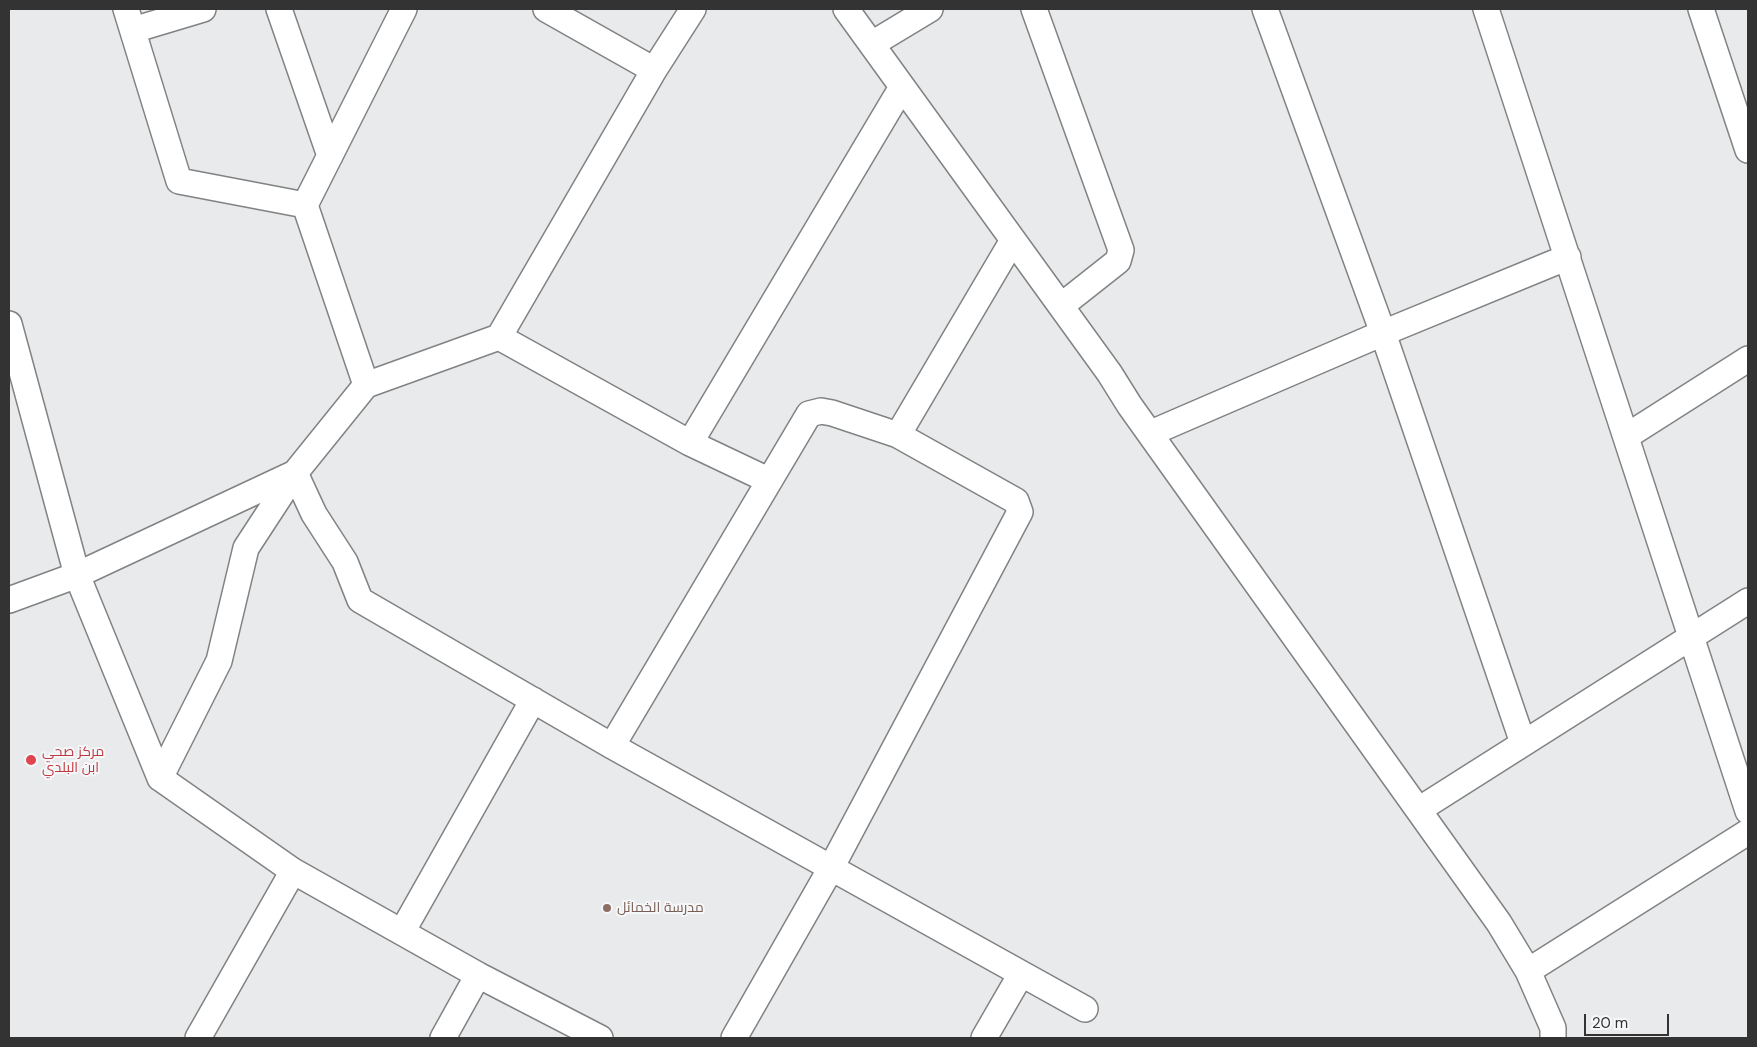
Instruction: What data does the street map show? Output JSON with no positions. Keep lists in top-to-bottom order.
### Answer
{
  "places": ["مركز صحي ابن البلدي", "مدرسة الخمائل"],
  "scale_bar": "20 m"
}
